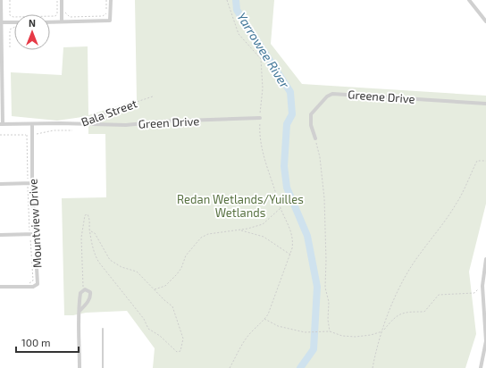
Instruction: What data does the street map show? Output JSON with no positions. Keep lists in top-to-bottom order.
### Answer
{
  "streets": {
    "street": [
      "Greene Drive",
      "Bala Street",
      "Green Drive",
      "Mountview Drive"
    ]
  },
  "crossings": [
    ["Bala Street", "Green Drive"],
    ["Bala Street", "Mountview Drive"]
  ],
  "water": ["Yarrowee River"],
  "parks": ["Redan Wetlands/Yuilles Wetlands"],
  "scale_bar": "100 m",
  "north": "top"
}
